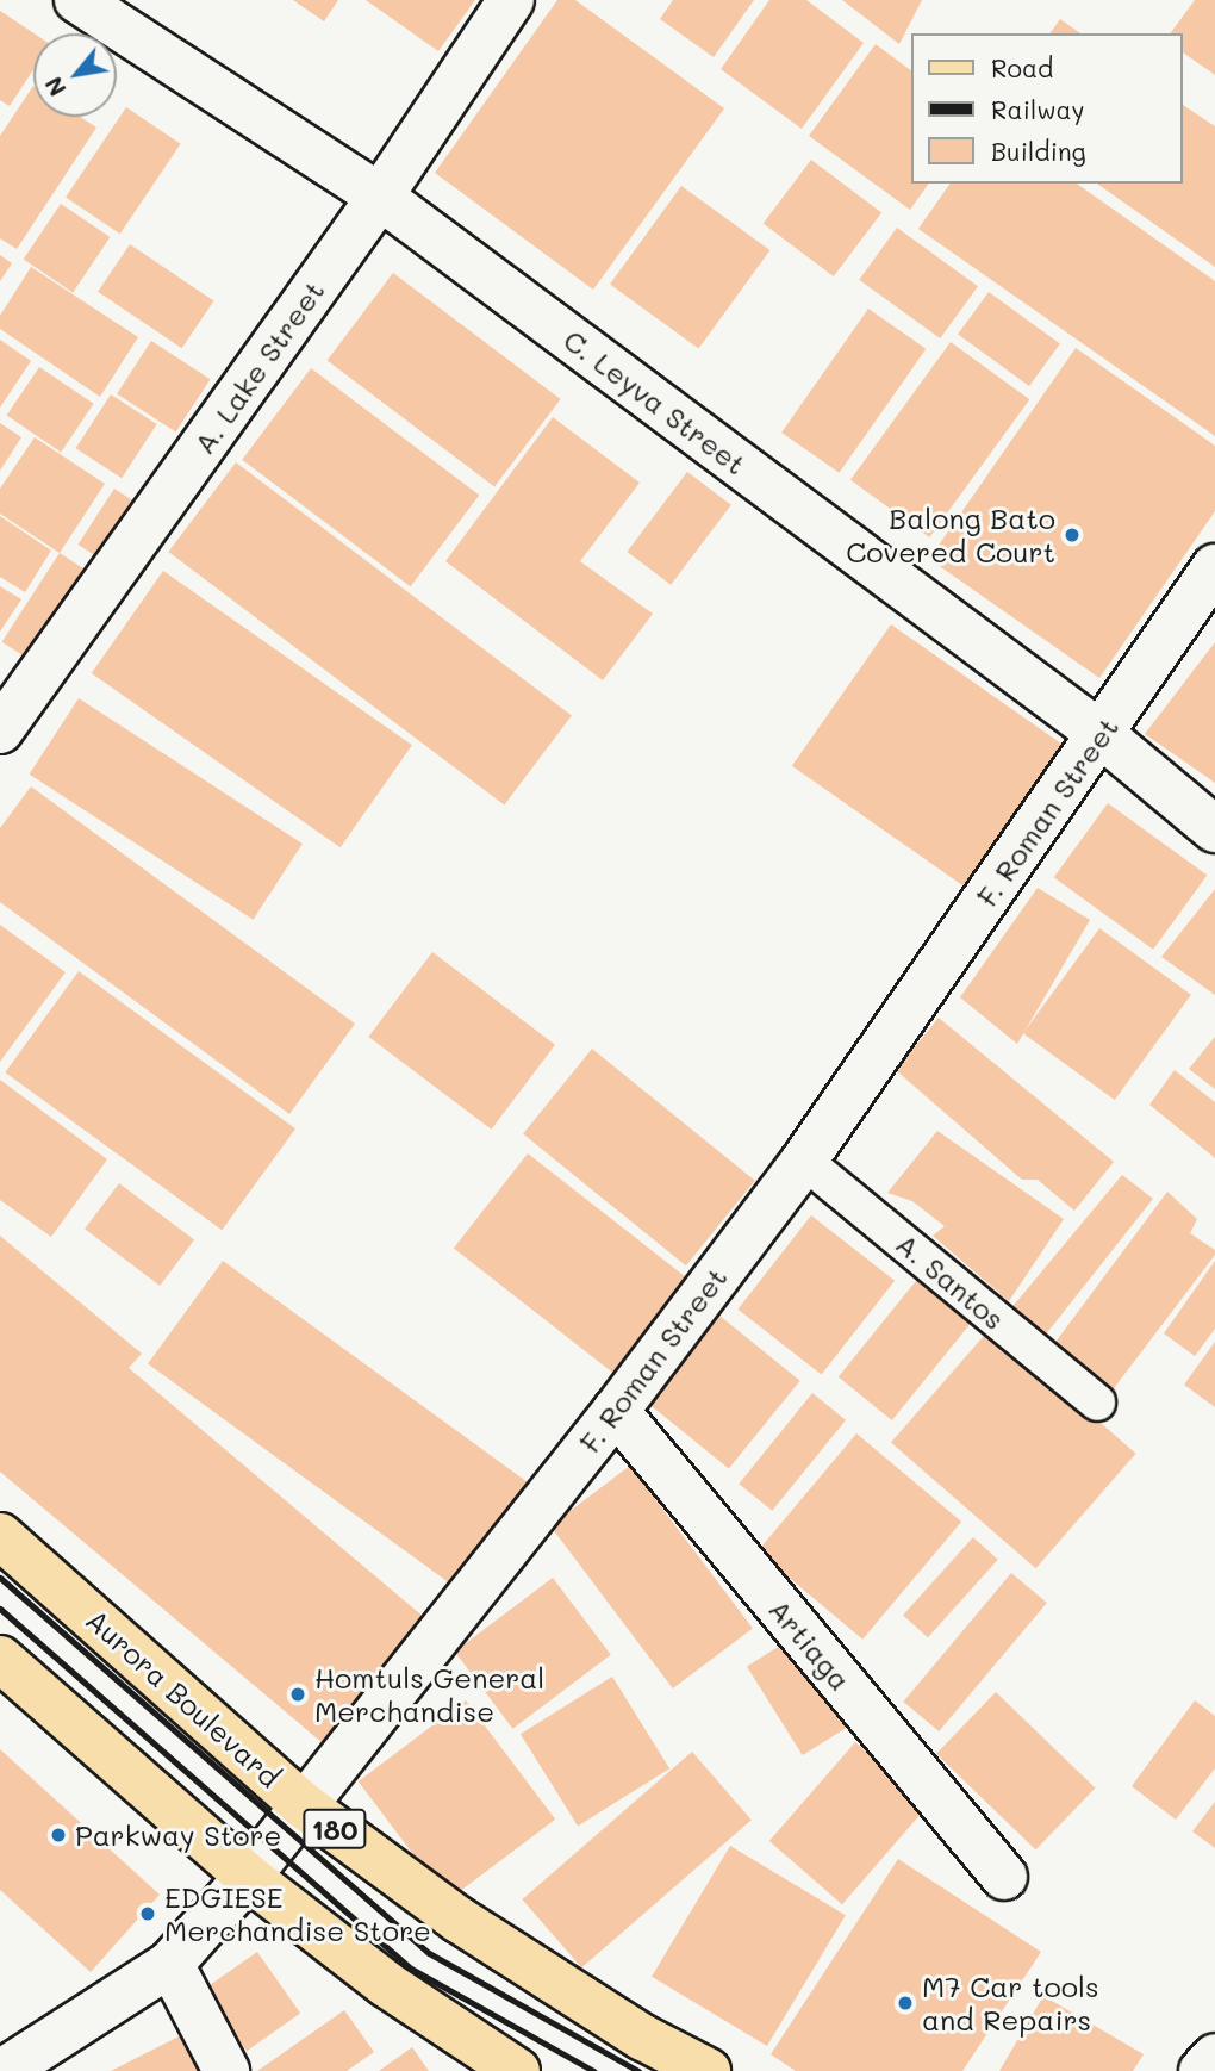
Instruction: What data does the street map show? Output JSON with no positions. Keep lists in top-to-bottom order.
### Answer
{
  "streets": {
    "main road": ["Aurora Boulevard", "180"],
    "street": [
      "A. Lake Street",
      "C. Leyva Street",
      "F. Roman Street",
      "Artiaga"
    ],
    "lane": ["A. Santos"]
  },
  "crossings": [
    ["A. Lake Street", "C. Leyva Street"],
    ["C. Leyva Street", "F. Roman Street"],
    ["F. Roman Street", "A. Santos"],
    ["F. Roman Street", "Artiaga"],
    ["F. Roman Street", "Aurora Boulevard"]
  ],
  "places": [
    "Balong Bato Covered Court",
    "Homtuls General Merchandise",
    "Parkway Store",
    "EDGIESE Merchandise Store",
    "M7 Car tools and Repairs"
  ],
  "legend": ["Road", "Railway", "Building"],
  "north": "bottom left"
}
